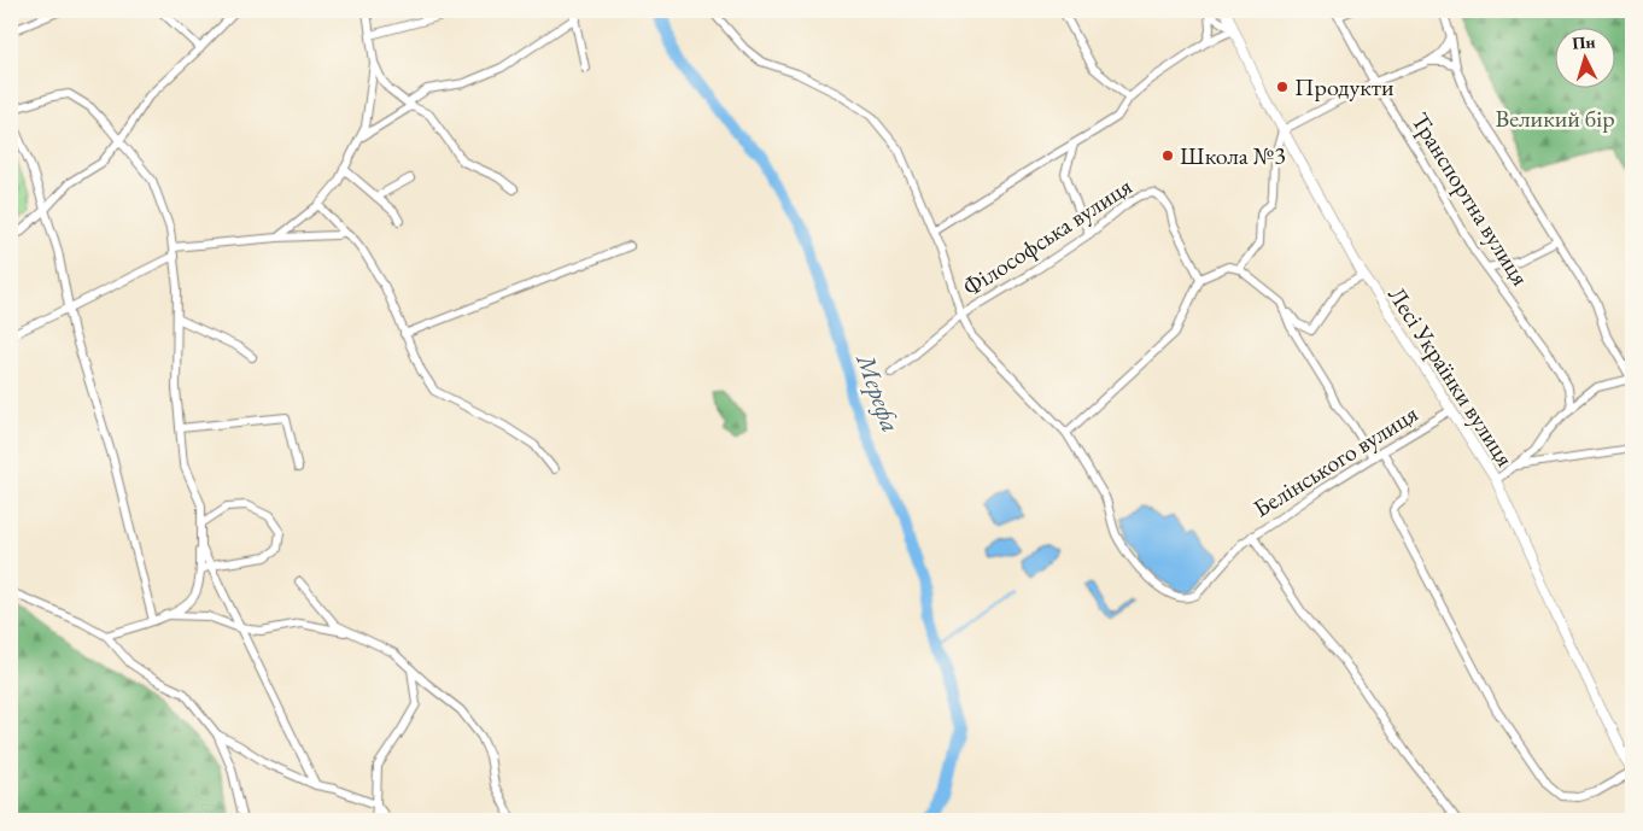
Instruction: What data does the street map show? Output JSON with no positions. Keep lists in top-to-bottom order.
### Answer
{
  "streets": {
    "street": [
      "Транспортна вулиця",
      "Філософська вулиця",
      "Лесі Українки вулиця",
      "Белінського вулиця"
    ]
  },
  "crossings": [
    ["Філософська вулиця", "Белінського вулиця"],
    ["Лесі Українки вулиця", "Белінського вулиця"]
  ],
  "water": ["Мерефа"],
  "parks": ["Великий бір"],
  "places": ["Продукти", "Школа №3"],
  "north": "top"
}
